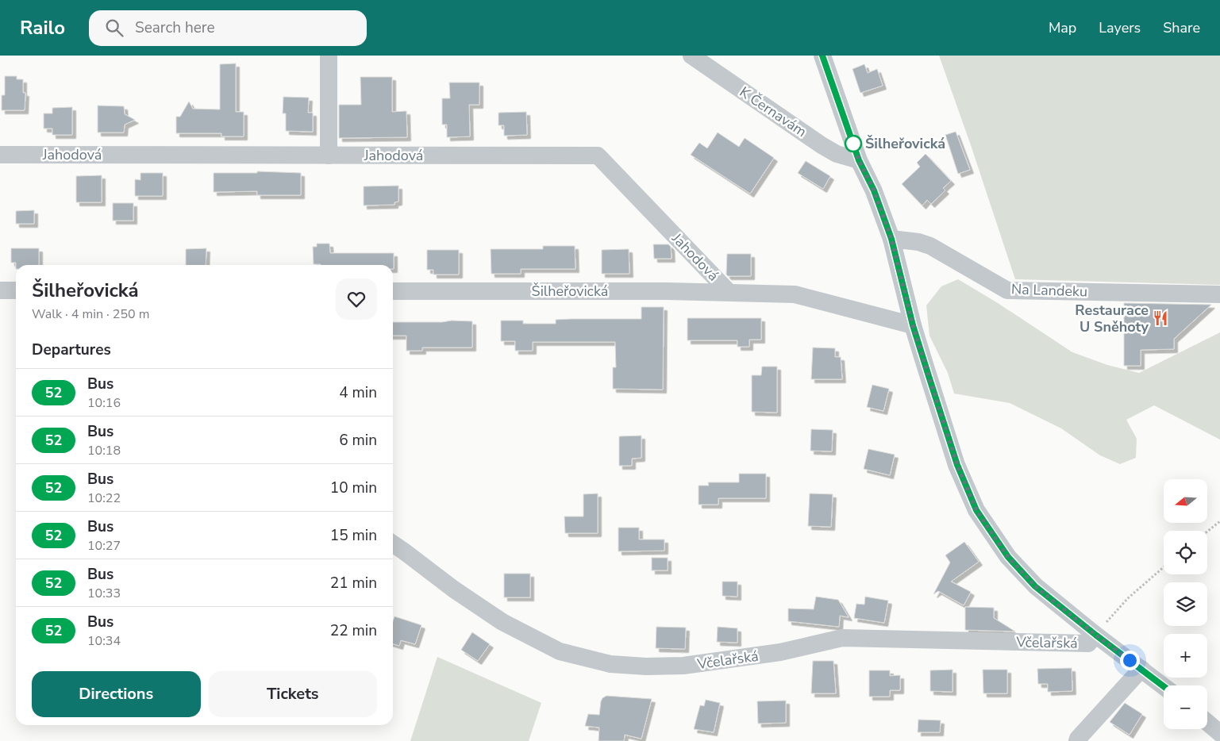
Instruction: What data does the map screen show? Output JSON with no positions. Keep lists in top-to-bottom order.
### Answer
{
  "streets": {
    "street": [
      "K Černavám",
      "Jahodová",
      "Na Landeku",
      "Šilheřovická",
      "Včelařská"
    ]
  },
  "crossings": [
    ["Jahodová", "Šilheřovická"]
  ],
  "places": {
    "other": ["Šilheřovická"],
    "restaurant": ["Restaurace U Sněhoty"]
  },
  "lines": ["bus line 52"],
  "north": "left",
  "page": {
    "header": "Railo",
    "search": "Search here",
    "nav": ["Map", "Layers", "Share"],
    "heading": [
      ["Šilheřovická", "Walk · 4 min · 250 m"],
      "Departures"
    ],
    "list": [
      {
        "mark": "52",
        "name": "Bus",
        "note": "10:16",
        "value": "4 min"
      },
      {
        "mark": "52",
        "name": "Bus",
        "note": "10:18",
        "value": "6 min"
      },
      {
        "mark": "52",
        "name": "Bus",
        "note": "10:22",
        "value": "10 min"
      },
      {
        "mark": "52",
        "name": "Bus",
        "note": "10:27",
        "value": "15 min"
      },
      {
        "mark": "52",
        "name": "Bus",
        "note": "10:33",
        "value": "21 min"
      },
      {
        "mark": "52",
        "name": "Bus",
        "note": "10:34",
        "value": "22 min"
      }
    ],
    "map_buttons": ["+", "−"],
    "buttons": ["Directions", "Tickets"]
  }
}
